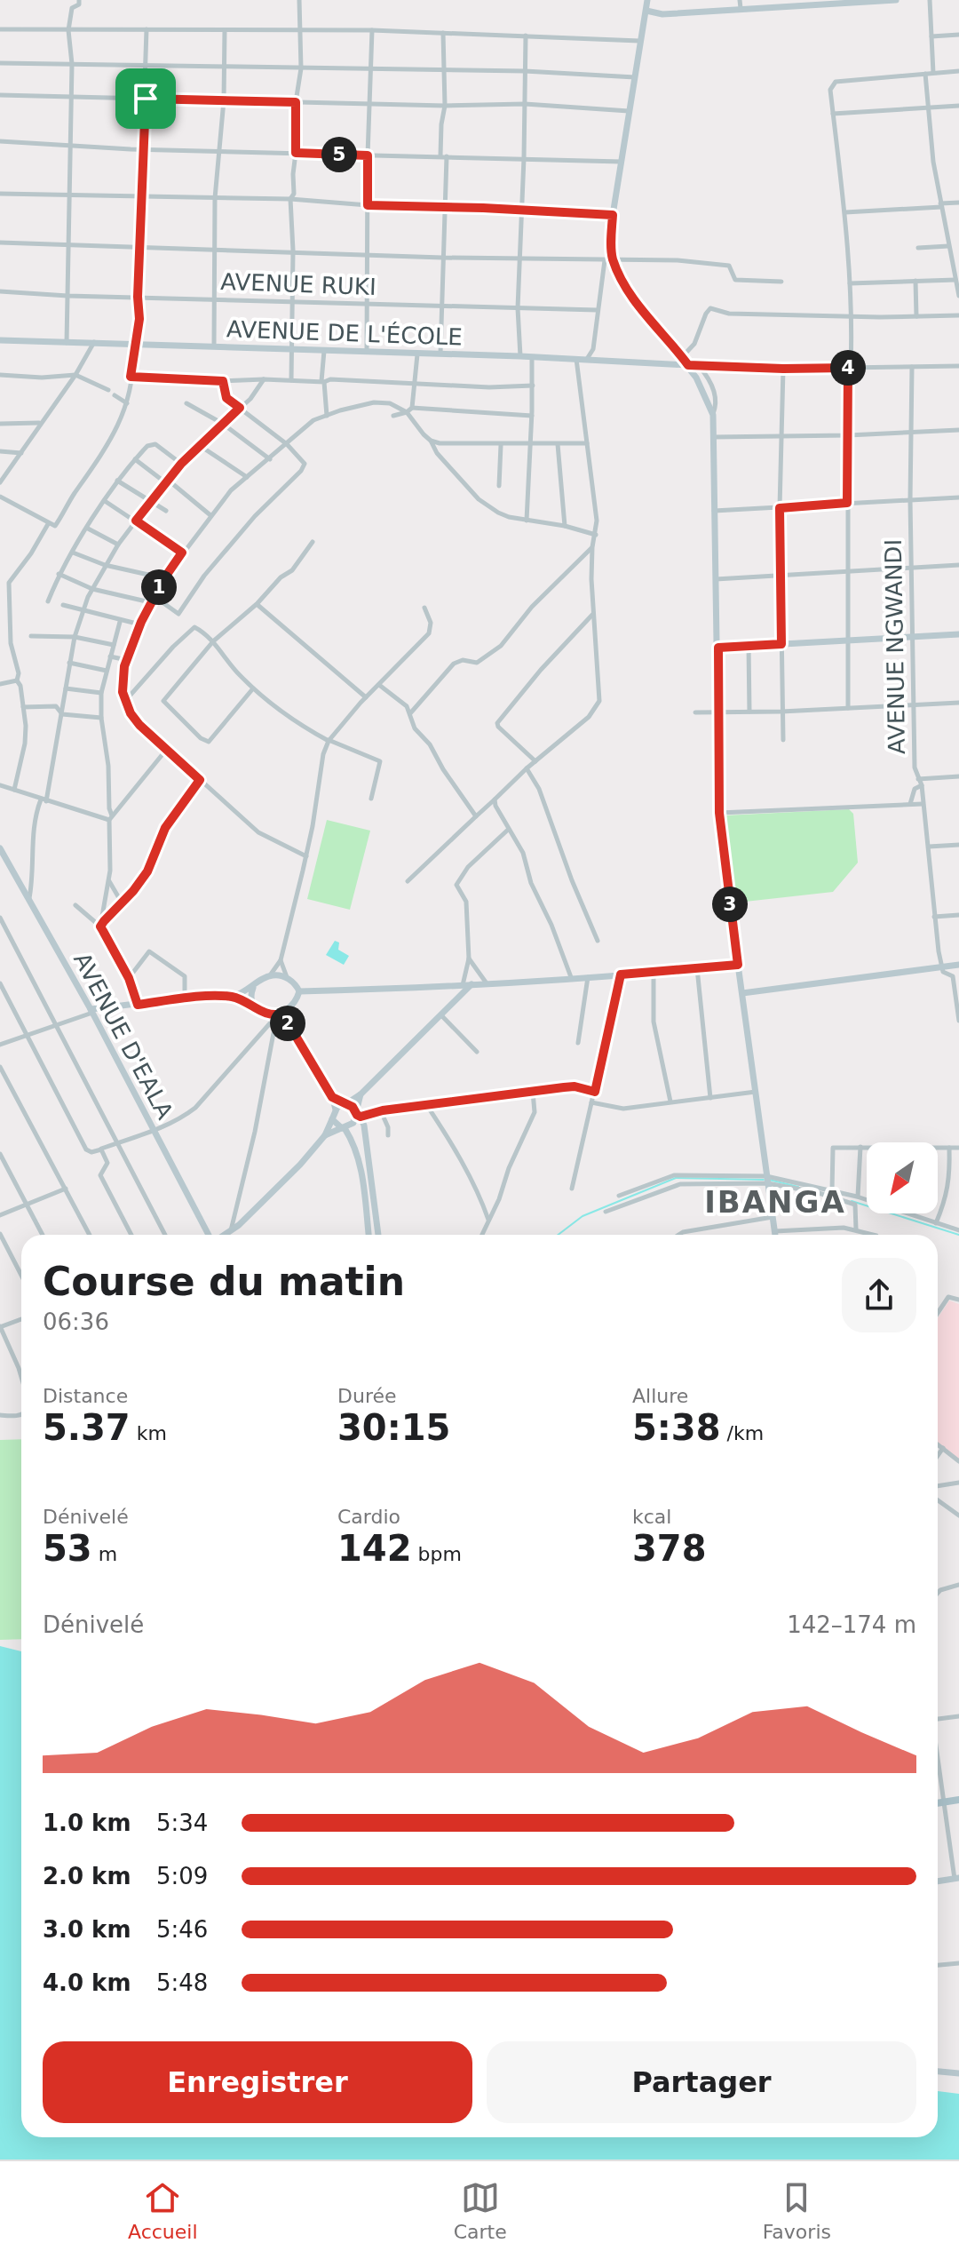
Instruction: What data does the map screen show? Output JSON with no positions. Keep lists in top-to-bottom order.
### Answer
{
  "streets": {
    "street": [
      "AVENUE RUKI",
      "AVENUE DE L'ÉCOLE",
      "AVENUE NGWANDI",
      "AVENUE D'EALA"
    ]
  },
  "districts": ["IBANGA"],
  "north": "bottom left",
  "page": {
    "pins": [
      "5",
      "4",
      "1",
      "3",
      "2"
    ],
    "heading": ["Course du matin", "06:36"],
    "stats": [
      ["Distance", "5.37 km"],
      ["Durée", "30:15"],
      ["Allure", "5:38 /km"],
      ["Dénivelé", "53 m"],
      ["Cardio", "142 bpm"],
      ["kcal", "378"]
    ],
    "chart": ["Dénivelé", "142–174 m"],
    "list": [
      {
        "name": "1.0 km",
        "note": "5:34"
      },
      {
        "name": "2.0 km",
        "note": "5:09"
      },
      {
        "name": "3.0 km",
        "note": "5:46"
      },
      {
        "name": "4.0 km",
        "note": "5:48"
      }
    ],
    "buttons": ["Enregistrer", "Partager"],
    "tabs": ["Accueil", "Carte", "Favoris"]
  }
}
